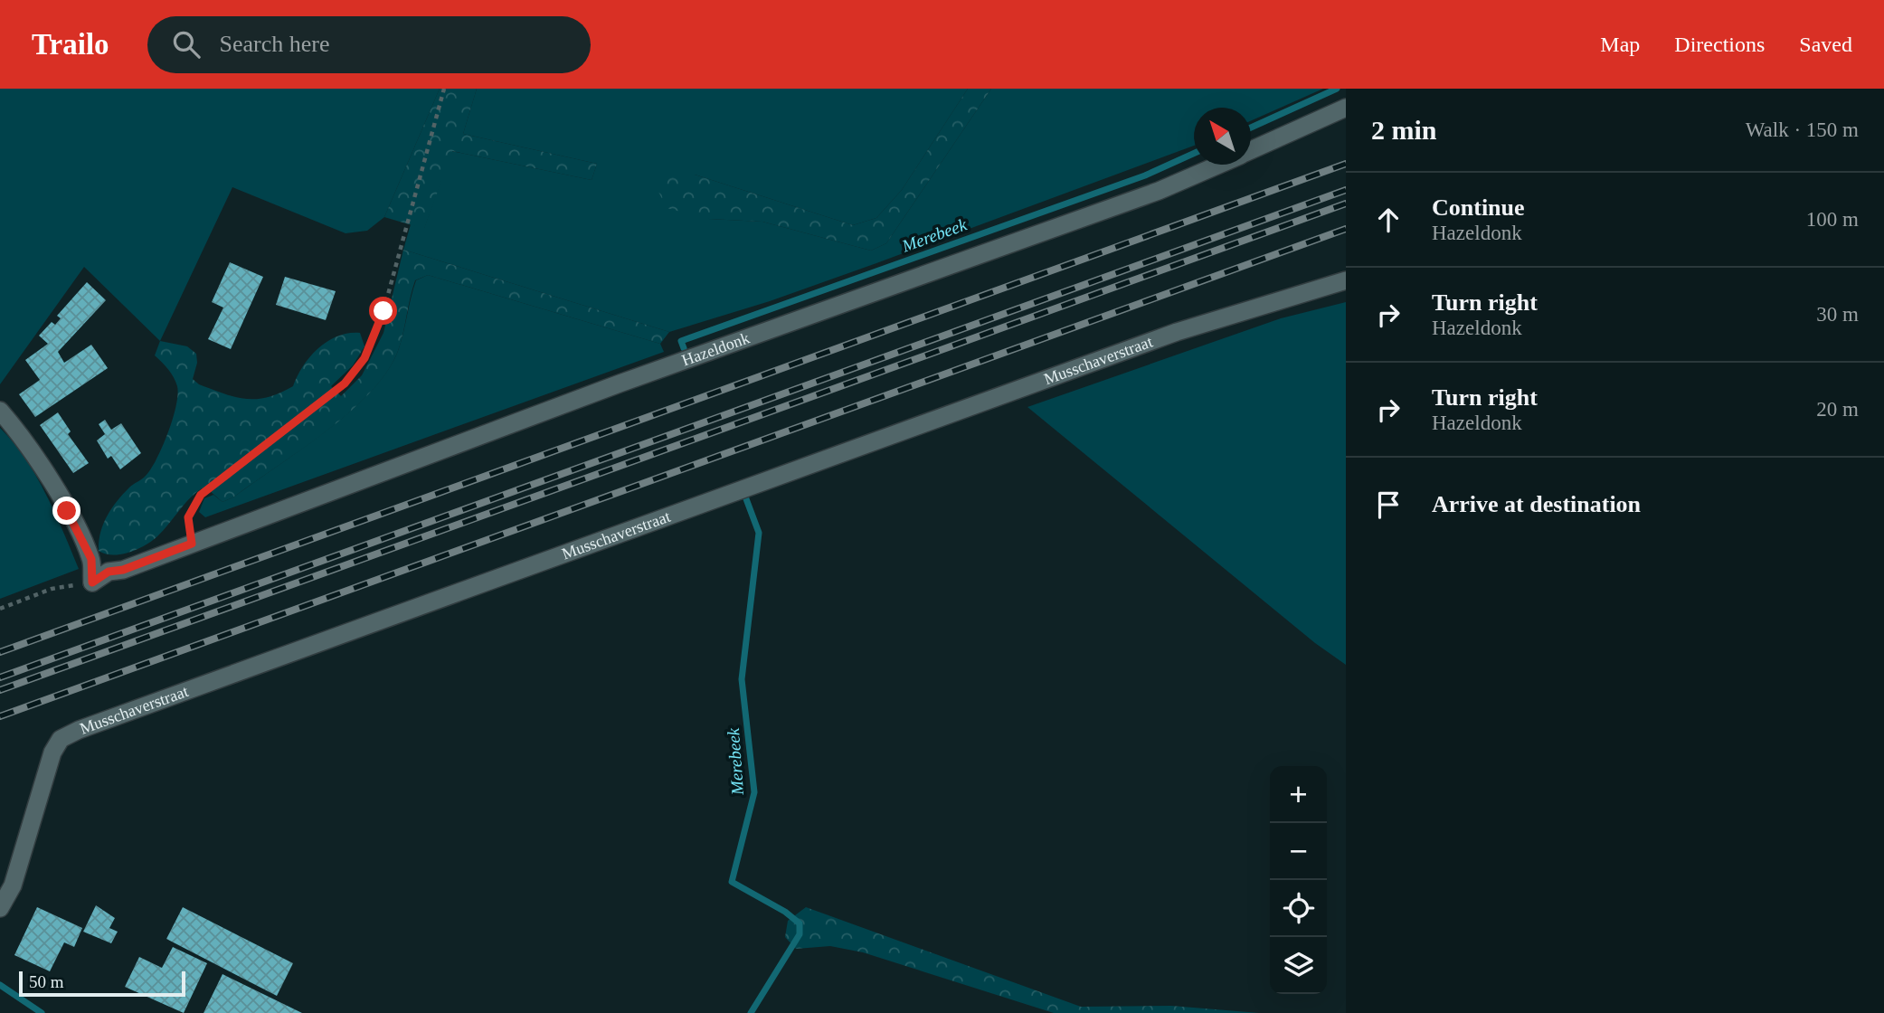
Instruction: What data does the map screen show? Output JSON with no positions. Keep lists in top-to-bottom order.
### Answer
{
  "streets": {
    "street": ["Hazeldonk", "Musschaverstraat"]
  },
  "water": ["Merebeek"],
  "scale_bar": "50 m",
  "north": "top left",
  "page": {
    "header": "Trailo",
    "search": "Search here",
    "nav": ["Map", "Directions", "Saved"],
    "heading": ["2 min", "Walk · 150 m"],
    "list": [
      ["Continue", "Hazeldonk", "100 m"],
      ["Turn right", "Hazeldonk", "30 m"],
      ["Turn right", "Hazeldonk", "20 m"],
      "Arrive at destination"
    ],
    "map_buttons": ["+", "−"],
    "scale": "50 m"
  }
}
